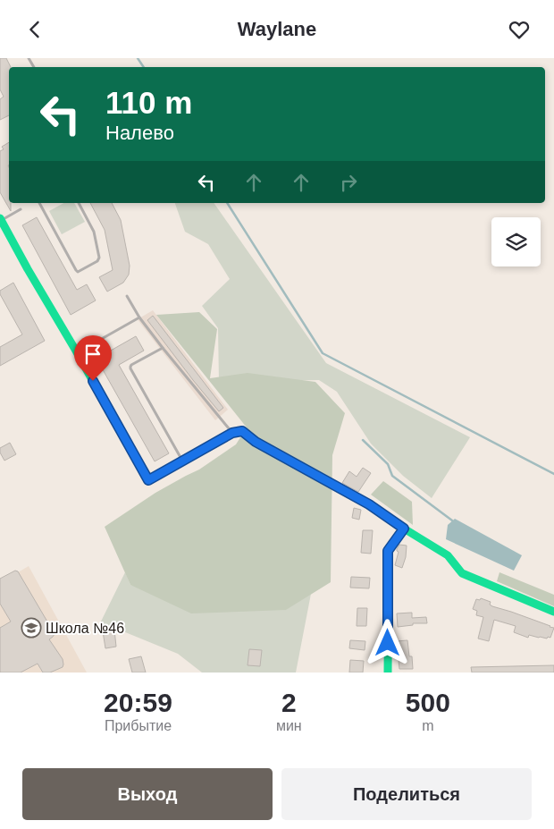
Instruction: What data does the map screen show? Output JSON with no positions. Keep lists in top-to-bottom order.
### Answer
{
  "places": {
    "school or university": ["Школа №46"]
  },
  "page": {
    "header": "Waylane",
    "turn": ["110 m", "Налево"],
    "eta": [
      "20:59",
      "Прибытие",
      "2",
      "мин",
      "500",
      "m"
    ],
    "buttons": ["Выход", "Поделиться"]
  }
}
